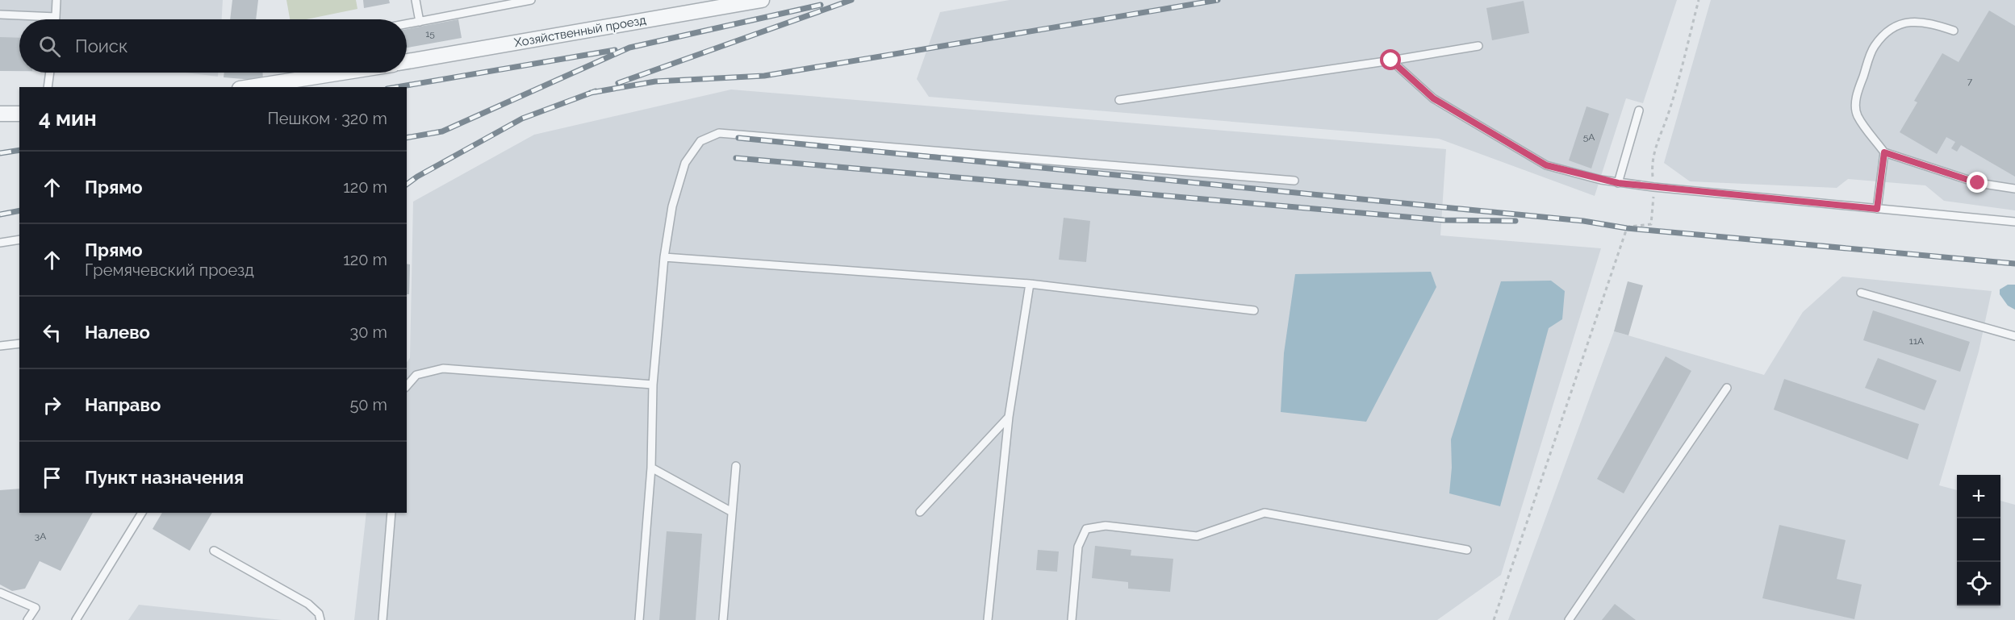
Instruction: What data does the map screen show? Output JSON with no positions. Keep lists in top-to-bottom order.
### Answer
{
  "streets": {
    "street": ["Хозяйственный проезд"]
  },
  "house_numbers": [
    "15",
    "7",
    "5А",
    "11А",
    "3А"
  ],
  "page": {
    "search": "Поиск",
    "heading": ["4 мин", "Пешком · 320 m"],
    "list": [
      ["Прямо", "120 m"],
      ["Прямо", "Гремячевский проезд", "120 m"],
      ["Налево", "30 m"],
      ["Направо", "50 m"],
      "Пункт назначения"
    ],
    "map_buttons": ["+", "−"]
  }
}
